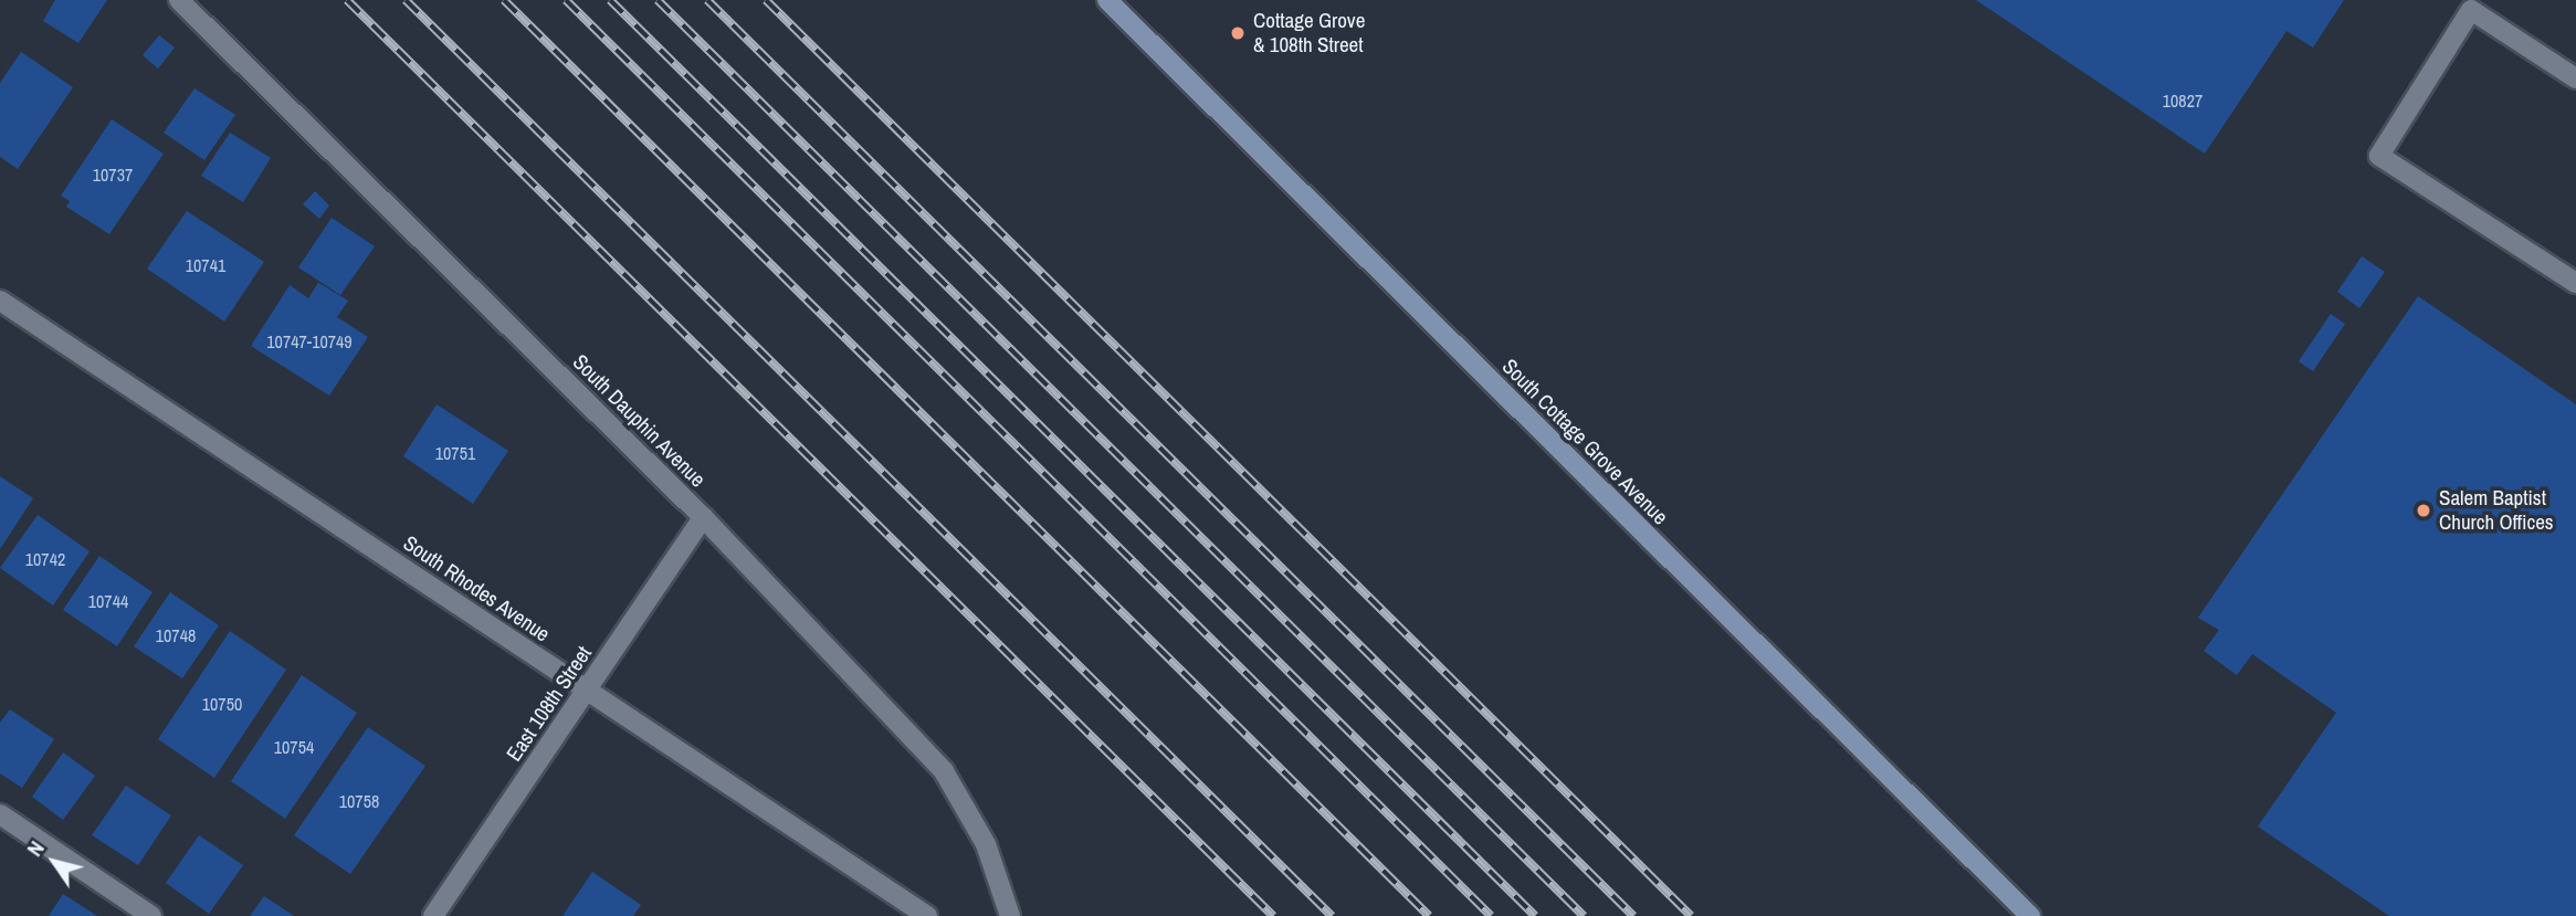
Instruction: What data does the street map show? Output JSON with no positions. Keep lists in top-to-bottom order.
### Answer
{
  "streets": {
    "street": [
      "South Dauphin Avenue",
      "South Cottage Grove Avenue",
      "South Rhodes Avenue",
      "East 108th Street"
    ]
  },
  "crossings": [
    ["South Dauphin Avenue", "East 108th Street"],
    ["South Rhodes Avenue", "East 108th Street"]
  ],
  "places": ["Cottage Grove & 108th Street", "Salem Baptist Church Offices"],
  "house_numbers": [
    "10827",
    "10737",
    "10741",
    "10747-10749",
    "10751",
    "10742",
    "10744",
    "10748",
    "10750",
    "10754",
    "10758"
  ],
  "north": "top left"
}
